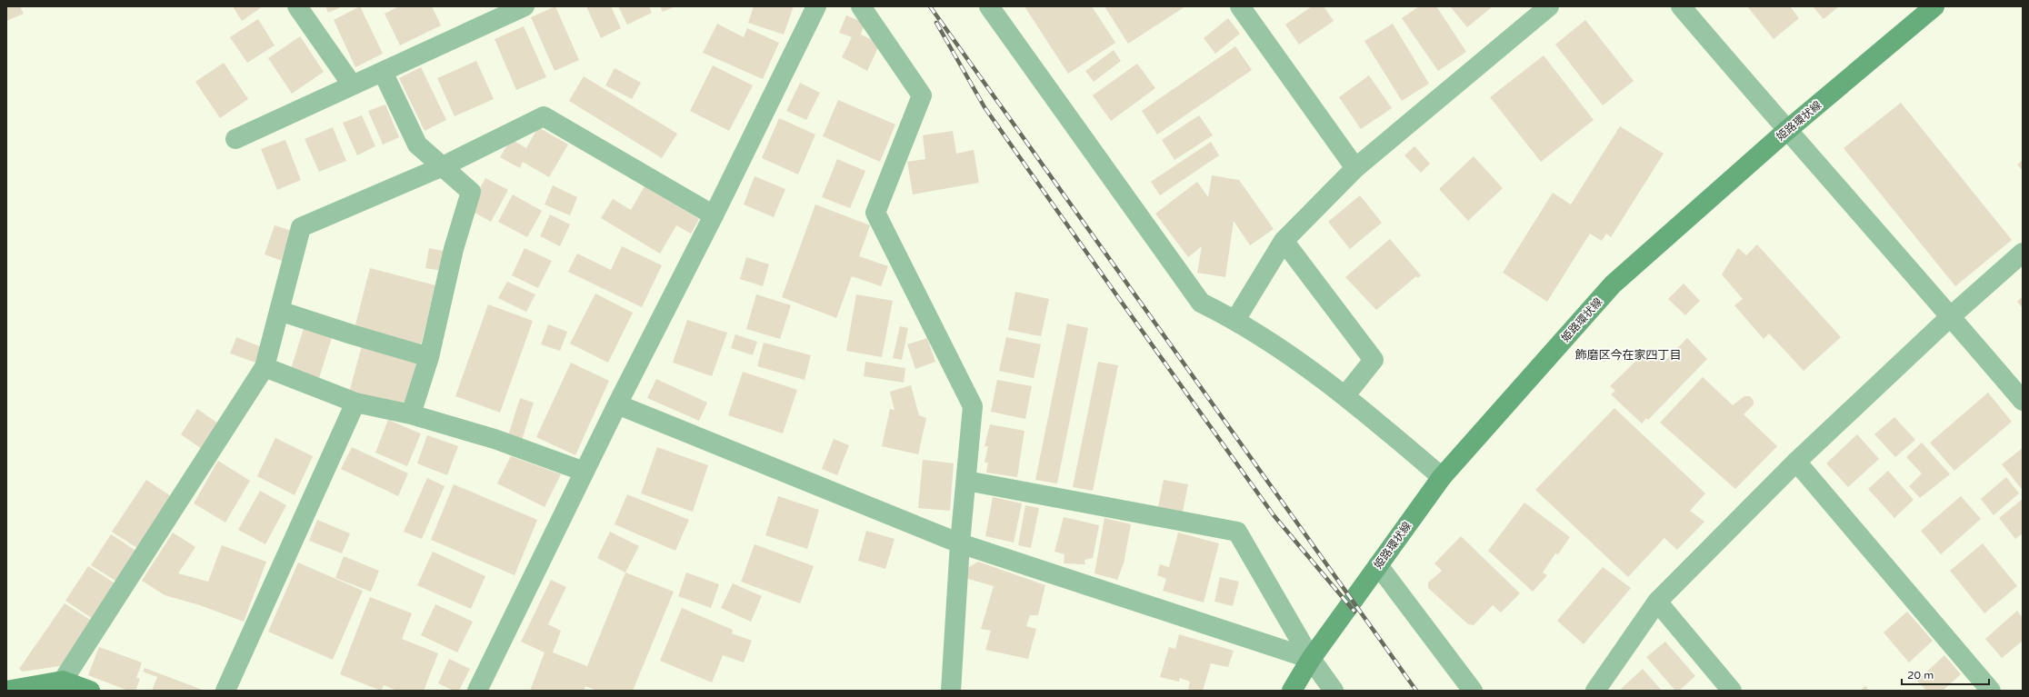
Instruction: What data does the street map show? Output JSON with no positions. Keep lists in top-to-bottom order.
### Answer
{
  "streets": {
    "main road": ["姫路環状線"]
  },
  "districts": ["飾磨区今在家四丁目"],
  "scale_bar": "20 m"
}
